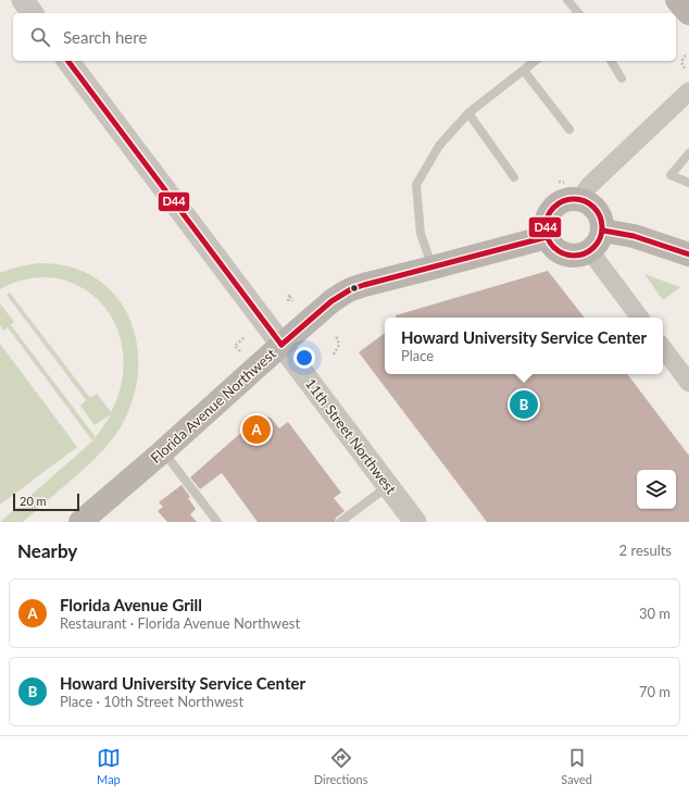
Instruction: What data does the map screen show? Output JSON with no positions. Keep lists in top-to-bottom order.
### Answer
{
  "streets": {
    "main road": ["Florida Avenue Northwest"],
    "street": ["11th Street Northwest"]
  },
  "crossings": [
    ["Florida Avenue Northwest", "11th Street Northwest"]
  ],
  "lines": ["transit line D44"],
  "scale_bar": "20 m",
  "page": {
    "search": "Search here",
    "popup": ["Howard University Service Center", "Place"],
    "pins": ["B", "A"],
    "scale": "20 m",
    "heading": ["Nearby", "2 results"],
    "list": [
      {
        "mark": "A",
        "name": "Florida Avenue Grill",
        "note": "Restaurant · Florida Avenue Northwest",
        "value": "30 m"
      },
      {
        "mark": "B",
        "name": "Howard University Service Center",
        "note": "Place · 10th Street Northwest",
        "value": "70 m"
      }
    ],
    "nav": ["Map", "Directions", "Saved"]
  }
}
